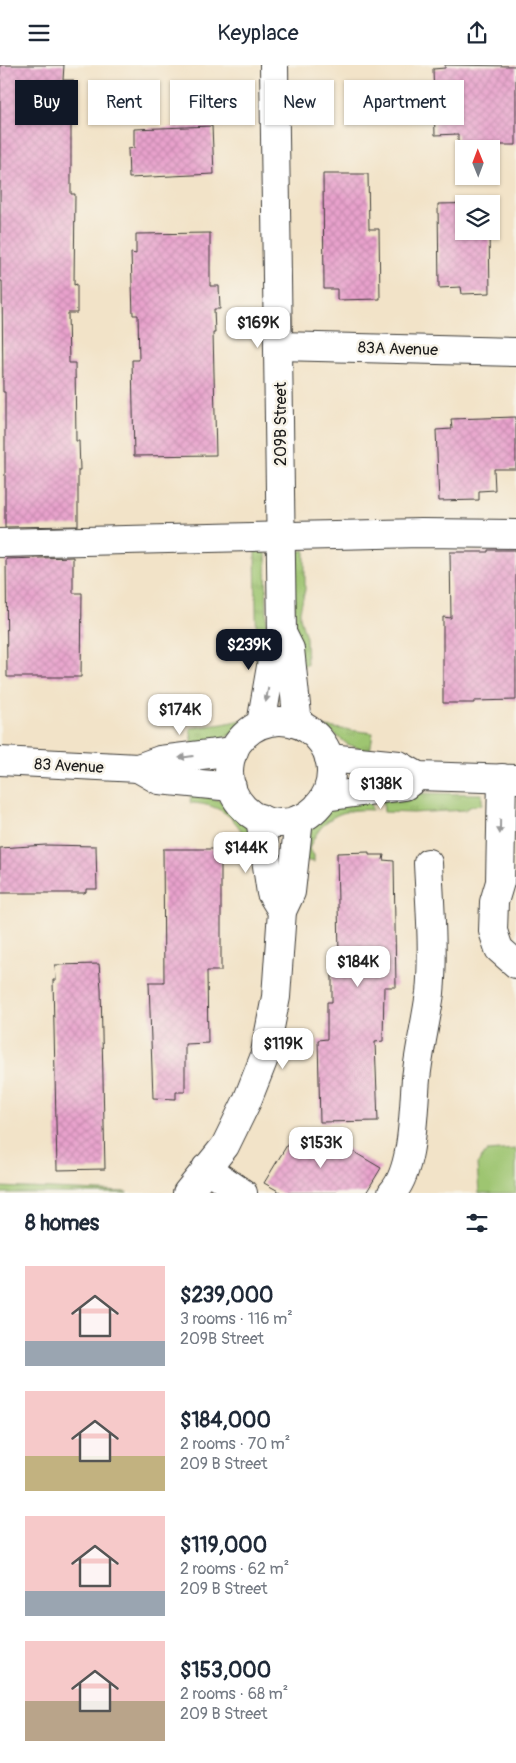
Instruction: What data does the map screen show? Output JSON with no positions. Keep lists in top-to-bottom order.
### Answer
{
  "streets": {
    "street": ["83A Avenue", "209B Street", "83 Avenue"]
  },
  "crossings": [
    ["83A Avenue", "209B Street"],
    ["209B Street", "83 Avenue"]
  ],
  "north": "top",
  "page": {
    "header": "Keyplace",
    "chip": [
      "Buy",
      "Rent",
      "Filters",
      "New",
      "Apartment"
    ],
    "price": [
      "$169K",
      "$239K",
      "$174K",
      "$138K",
      "$144K",
      "$184K",
      "$119K",
      "$153K"
    ],
    "heading": "8 homes",
    "list": [
      {
        "name": "$239,000",
        "note": "3 rooms · 116 m² · 209B Street"
      },
      {
        "name": "$184,000",
        "note": "2 rooms · 70 m² · 209 B Street"
      },
      {
        "name": "$119,000",
        "note": "2 rooms · 62 m² · 209 B Street"
      },
      {
        "name": "$153,000",
        "note": "2 rooms · 68 m² · 209 B Street"
      }
    ]
  }
}
